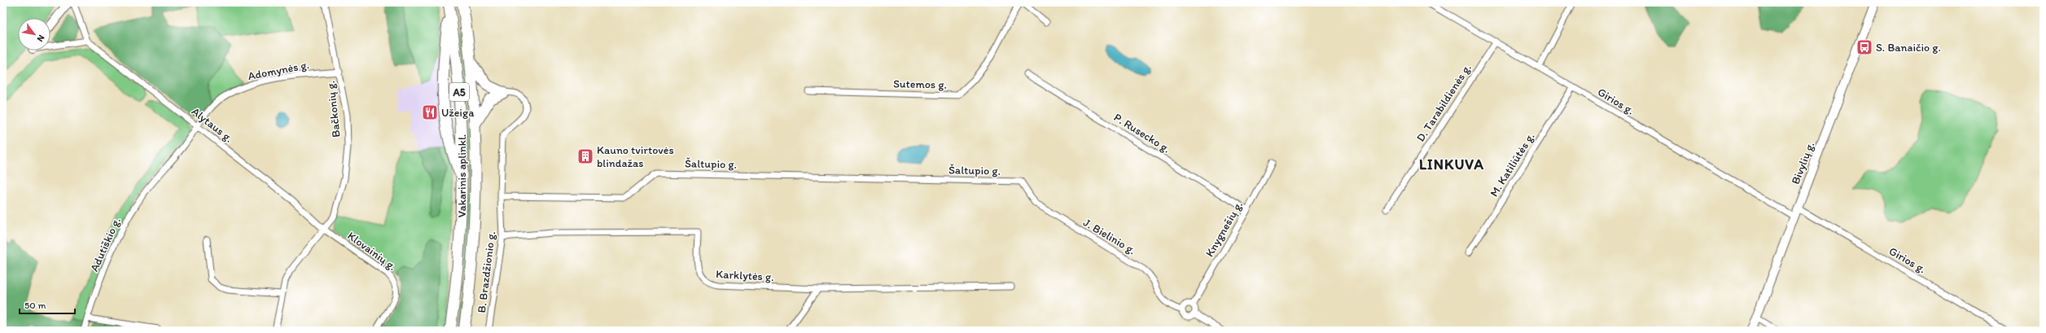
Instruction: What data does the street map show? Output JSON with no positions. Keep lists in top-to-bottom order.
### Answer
{
  "streets": {
    "highway": ["A5", "Vakarinis aplinkl."],
    "street": [
      "Adomynės g.",
      "Sutemos g.",
      "Girios g.",
      "D. Tarabildienės g.",
      "Bačkonių g.",
      "Alytaus g.",
      "P. Rusecko g.",
      "Bivylių g.",
      "Šaltupio g.",
      "M. Katiliūtės g.",
      "Knygnešių g.",
      "J. Bielinio g.",
      "Adutiškio g.",
      "Klovainių g.",
      "B. Brazdžionio g.",
      "Karklytės g."
    ]
  },
  "crossings": [
    ["Adomynės g.", "Bačkonių g."],
    ["Adomynės g.", "Alytaus g."],
    ["Adomynės g.", "Adutiškio g."],
    ["Girios g.", "D. Tarabildienės g."],
    ["Girios g.", "Bivylių g."],
    ["Girios g.", "M. Katiliūtės g."],
    ["Bačkonių g.", "Alytaus g."],
    ["Bačkonių g.", "Klovainių g."],
    ["Alytaus g.", "Adutiškio g."],
    ["Alytaus g.", "Klovainių g."],
    ["P. Rusecko g.", "Knygnešių g."],
    ["Šaltupio g.", "J. Bielinio g."],
    ["Šaltupio g.", "B. Brazdžionio g."],
    ["Knygnešių g.", "J. Bielinio g."],
    ["B. Brazdžionio g.", "Karklytės g."]
  ],
  "districts": ["LINKUVA"],
  "places": {
    "bus stop": ["S. Banaičio g."],
    "restaurant": ["Užeiga"],
    "building": ["Kauno tvirtovės blindažas"]
  },
  "scale_bar": "50 m",
  "north": "bottom right"
}
